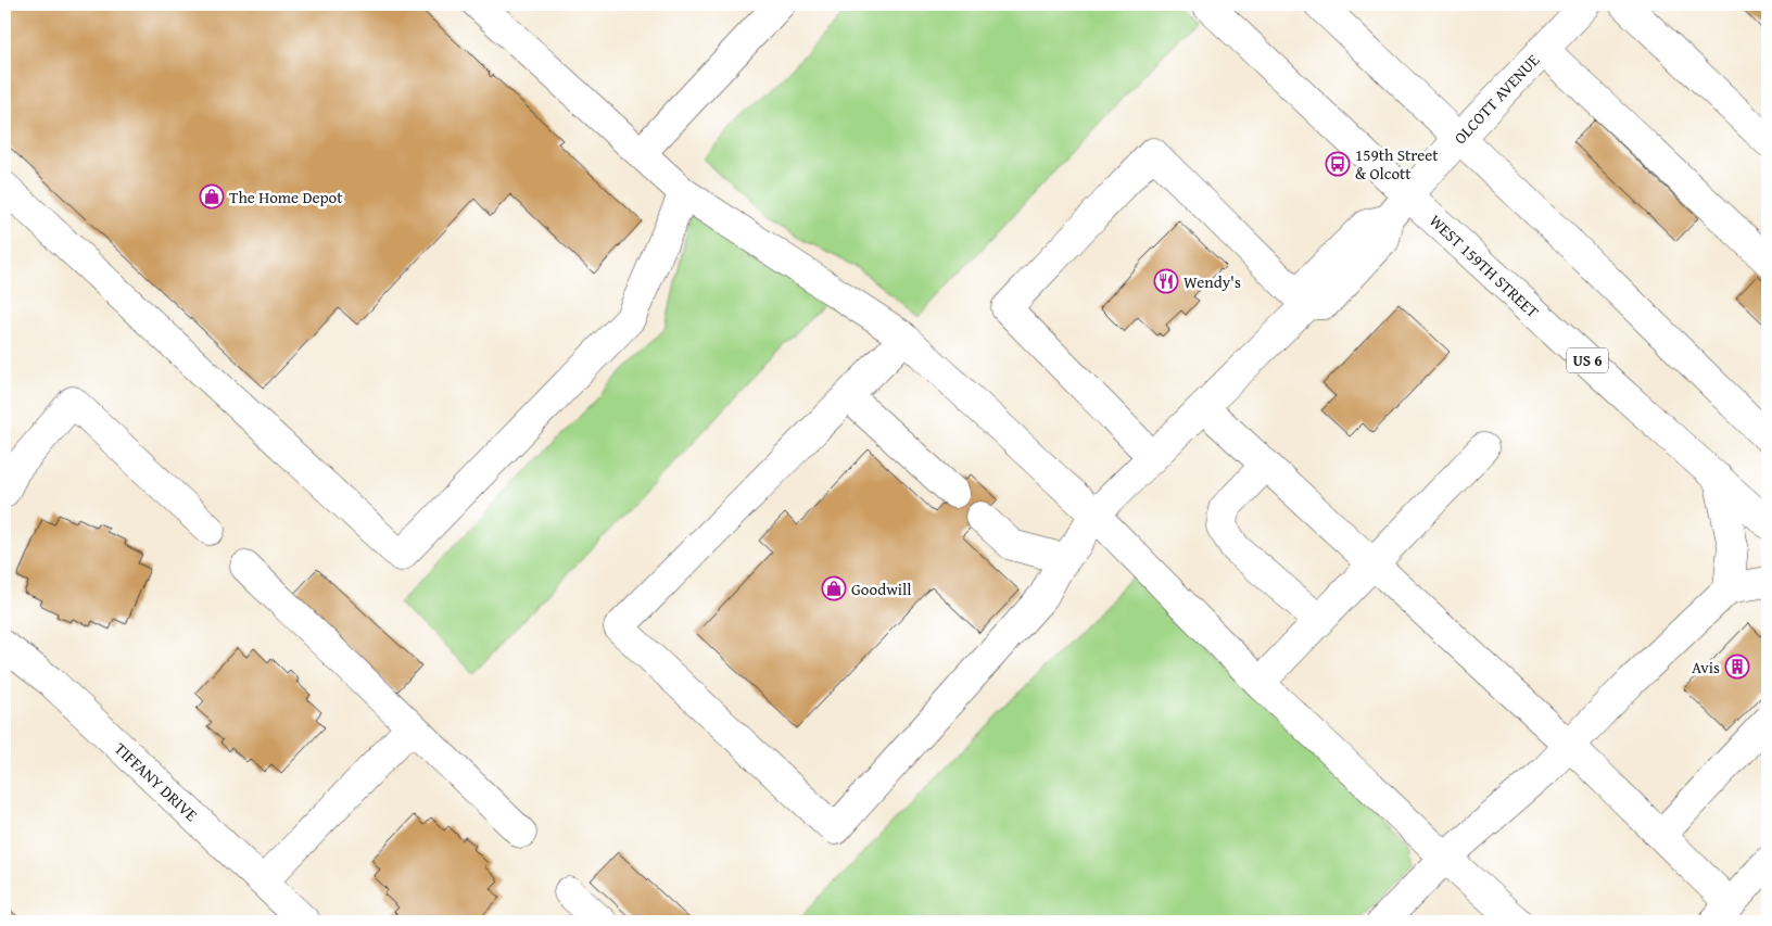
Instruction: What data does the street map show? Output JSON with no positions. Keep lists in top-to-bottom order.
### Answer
{
  "streets": {
    "main road": [
      "OLCOTT AVENUE",
      "WEST 159TH STREET",
      "US 6",
      "TIFFANY DRIVE"
    ]
  },
  "crossings": [
    ["OLCOTT AVENUE", "WEST 159TH STREET"]
  ],
  "places": {
    "bus stop": ["159th Street & Olcott"],
    "shop": ["The Home Depot", "Goodwill"],
    "restaurant": ["Wendy's"],
    "building": ["Avis"]
  }
}
